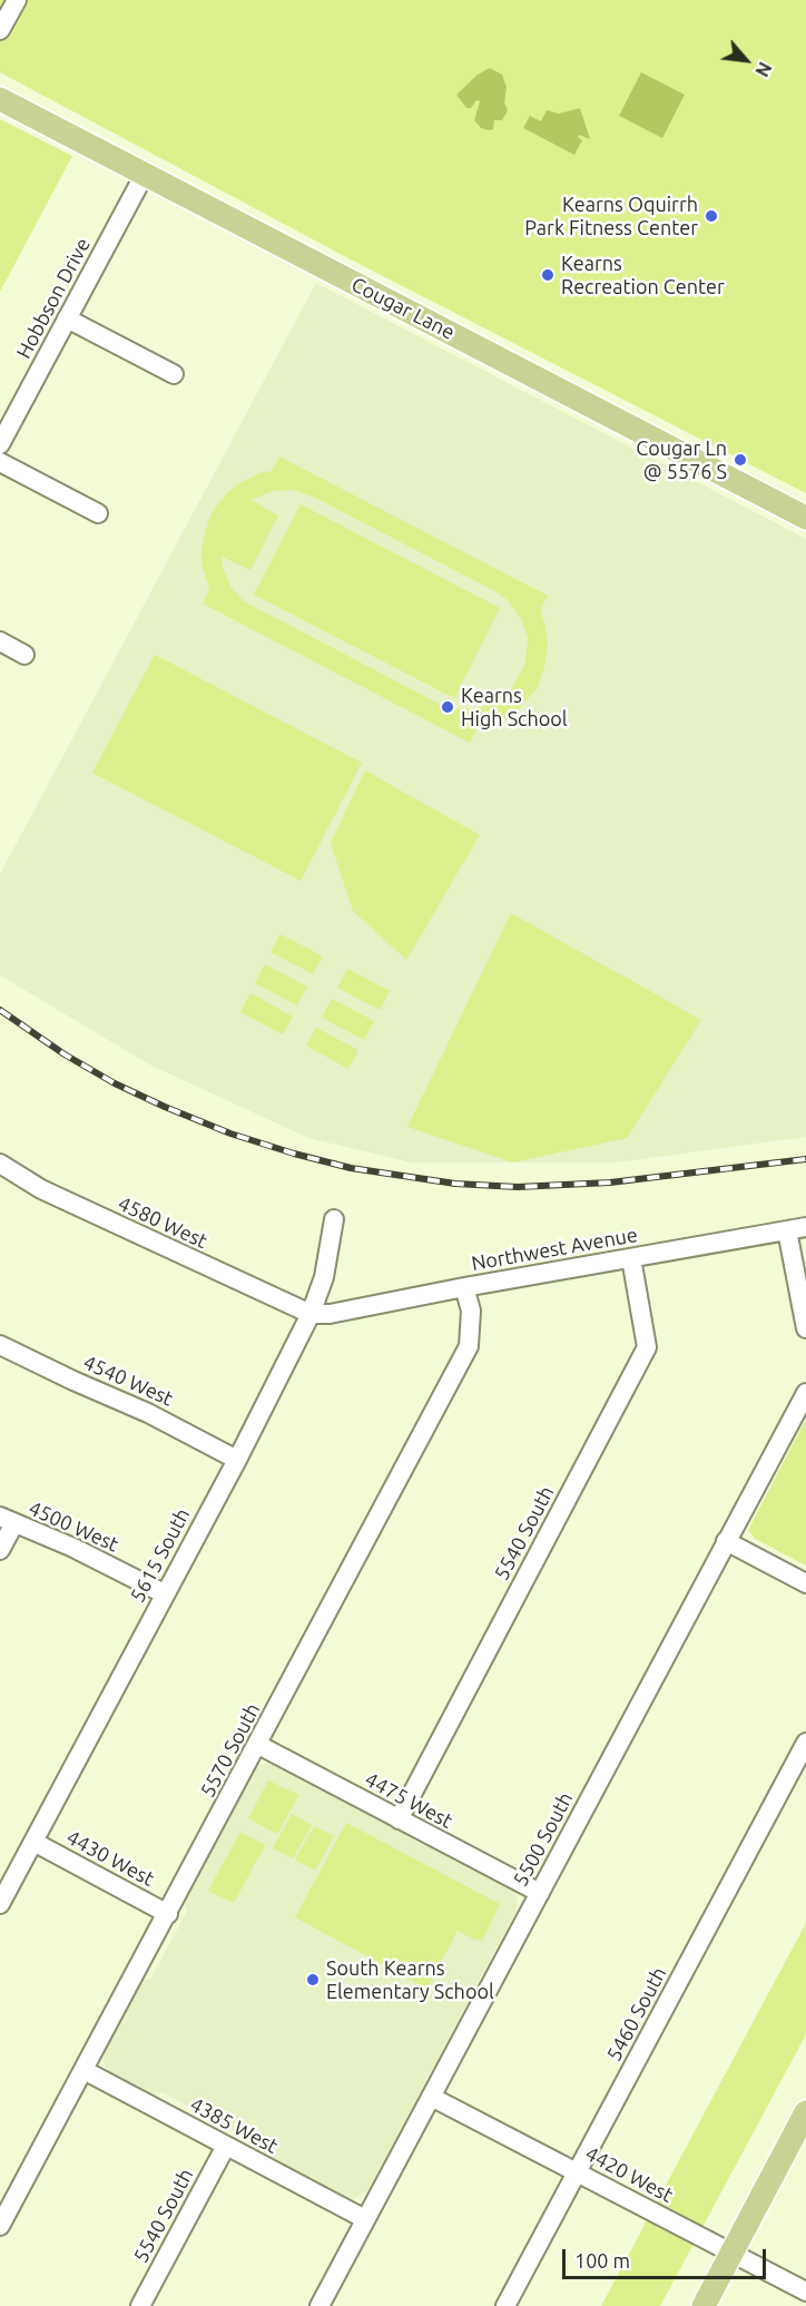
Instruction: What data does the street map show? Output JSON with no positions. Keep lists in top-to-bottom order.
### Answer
{
  "streets": {
    "main road": ["Cougar Lane"],
    "street": [
      "Hobbson Drive",
      "4580 West",
      "Northwest Avenue",
      "4540 West",
      "4500 West",
      "5540 South",
      "5615 South",
      "5570 South",
      "4475 West",
      "5500 South",
      "4430 West",
      "5460 South",
      "4385 West",
      "4420 West"
    ]
  },
  "crossings": [
    ["Hobbson Drive", "Cougar Lane"],
    ["4580 West", "Northwest Avenue"],
    ["4580 West", "5615 South"],
    ["Northwest Avenue", "5540 South"],
    ["Northwest Avenue", "5615 South"],
    ["Northwest Avenue", "5570 South"],
    ["4540 West", "5615 South"],
    ["4500 West", "5615 South"],
    ["5540 South", "4475 West"],
    ["5540 South", "4385 West"],
    ["5615 South", "4430 West"],
    ["5570 South", "4475 West"],
    ["5570 South", "4430 West"],
    ["5570 South", "4385 West"],
    ["4475 West", "5500 South"],
    ["5500 South", "4385 West"],
    ["5500 South", "4420 West"],
    ["5460 South", "4420 West"]
  ],
  "places": [
    "Kearns Oquirrh Park Fitness Center",
    "Kearns Recreation Center",
    "Cougar Ln @ 5576 S",
    "Kearns High School",
    "South Kearns Elementary School"
  ],
  "scale_bar": "100 m",
  "north": "bottom right"
}
